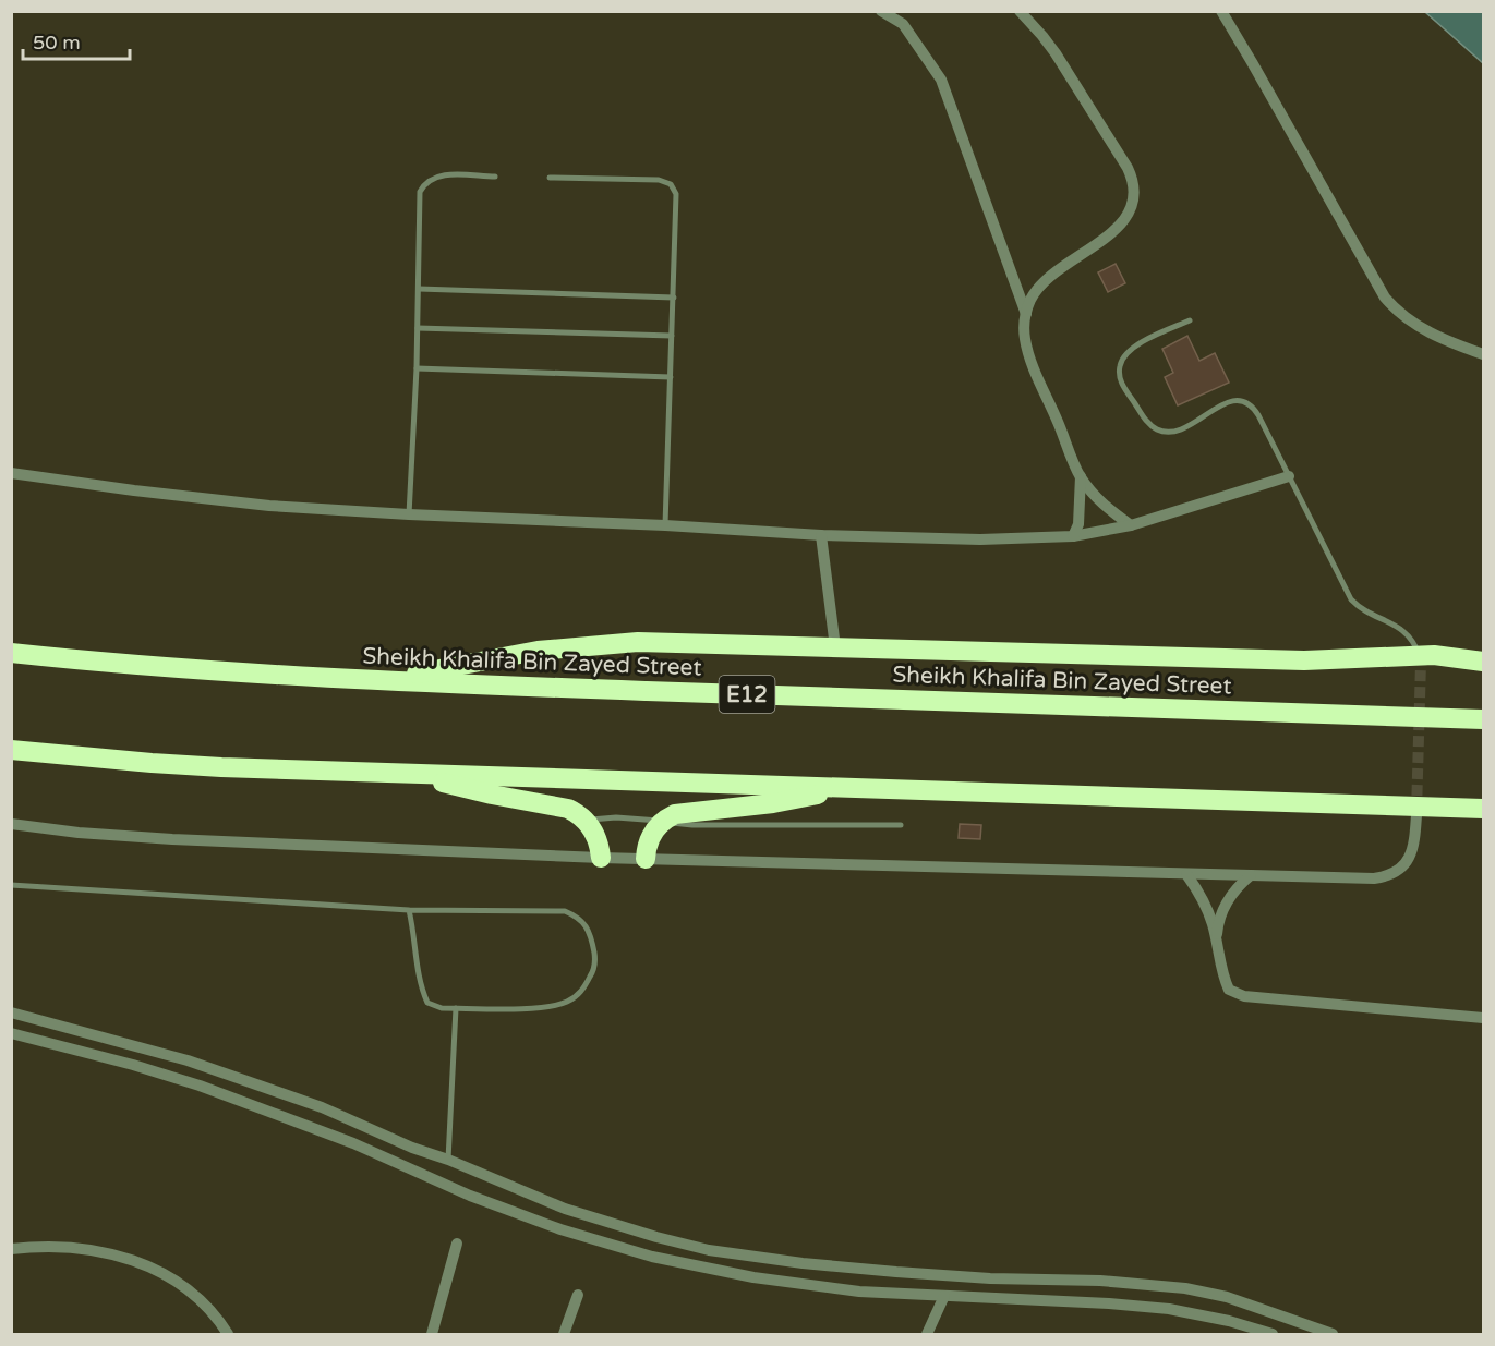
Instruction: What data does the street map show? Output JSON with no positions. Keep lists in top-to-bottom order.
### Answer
{
  "streets": {
    "highway": ["Sheikh Khalifa Bin Zayed Street", "E12"]
  },
  "scale_bar": "50 m"
}
